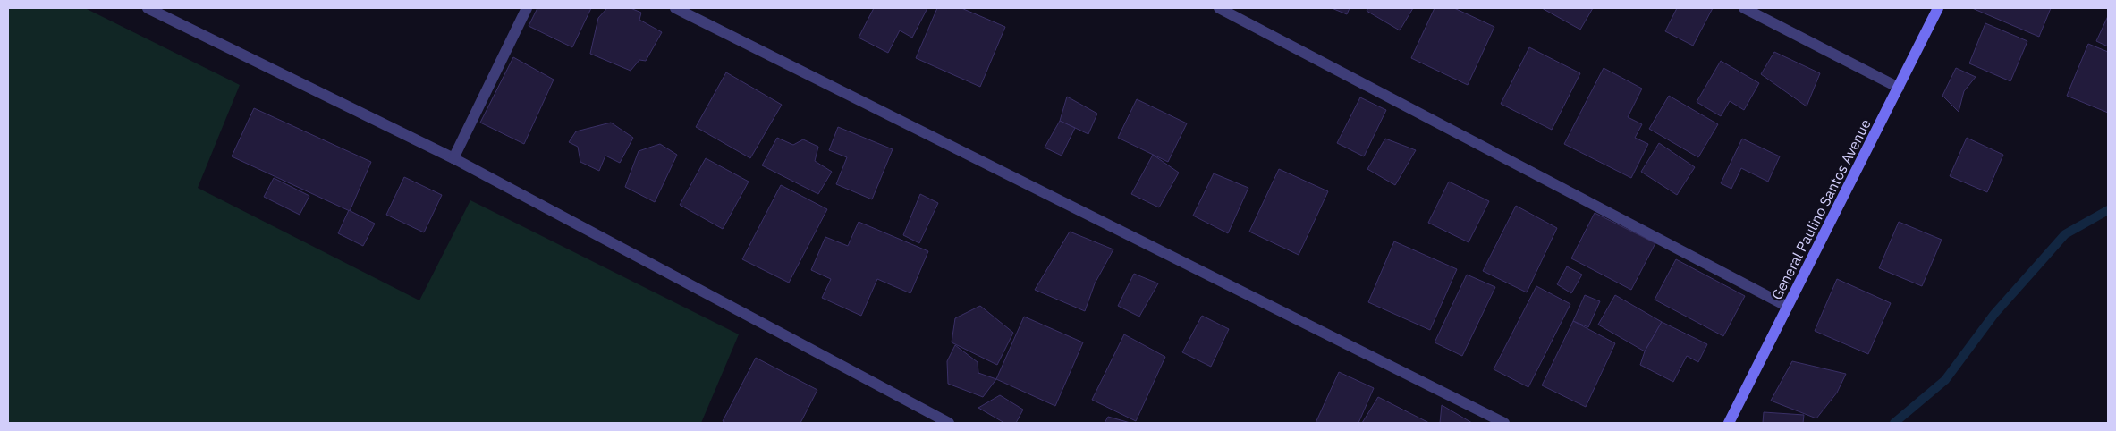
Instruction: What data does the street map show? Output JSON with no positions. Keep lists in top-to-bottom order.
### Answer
{
  "streets": {
    "main road": ["General Paulino Santos Avenue"]
  }
}
